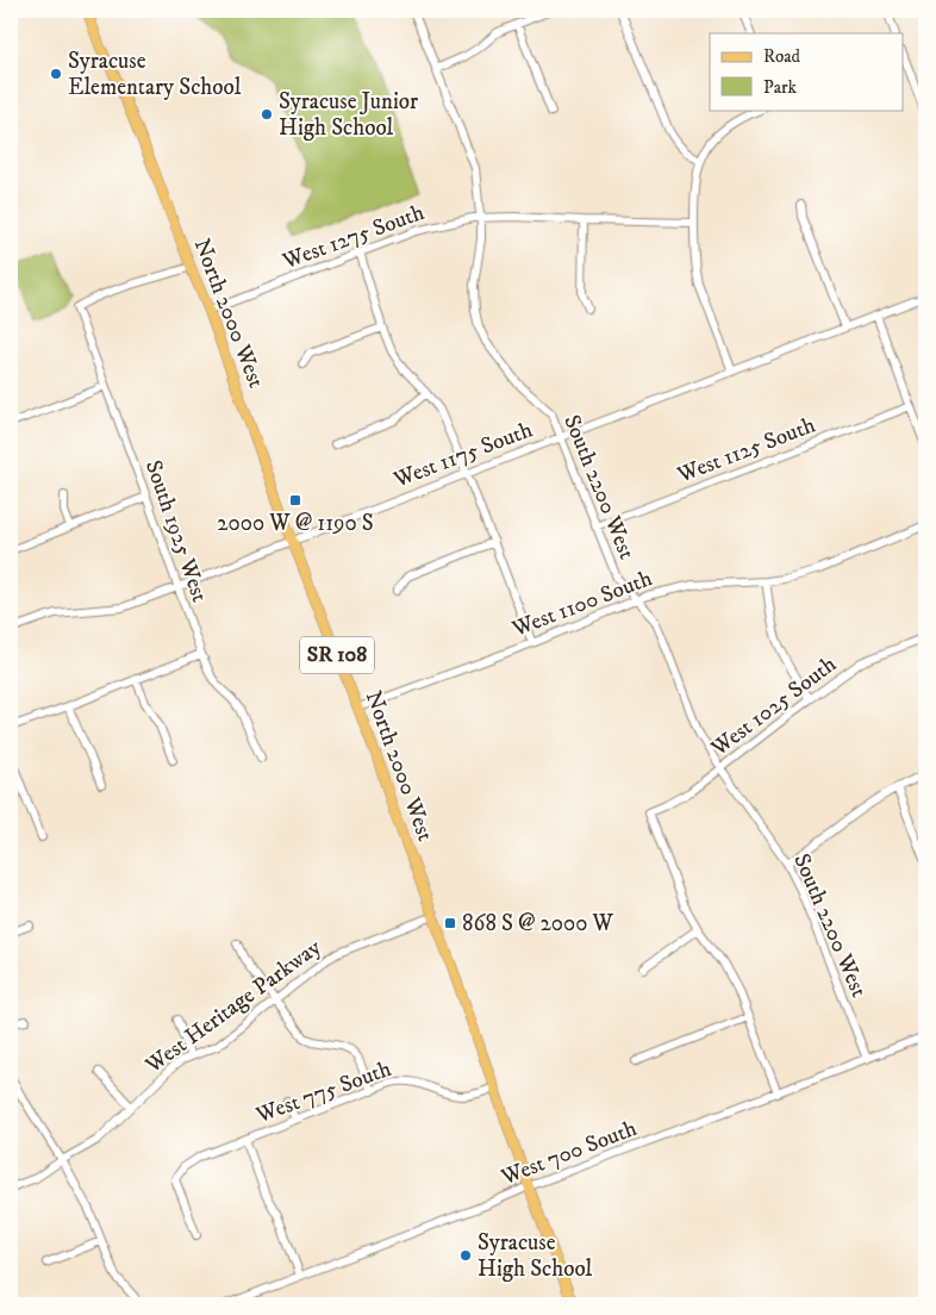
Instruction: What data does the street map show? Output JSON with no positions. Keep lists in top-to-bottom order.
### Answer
{
  "streets": {
    "main road": ["North 2000 West", "SR 108"],
    "street": [
      "West 1275 South",
      "West 1125 South",
      "West 1175 South",
      "South 2200 West",
      "South 1925 West",
      "West 1100 South",
      "West 1025 South",
      "West Heritage Parkway",
      "West 775 South",
      "West 700 South"
    ]
  },
  "crossings": [
    ["West 1275 South", "North 2000 West"],
    ["West 1275 South", "South 2200 West"],
    ["North 2000 West", "West 1175 South"],
    ["North 2000 West", "South 1925 West"],
    ["North 2000 West", "West 1100 South"],
    ["North 2000 West", "West Heritage Parkway"],
    ["North 2000 West", "West 775 South"],
    ["North 2000 West", "West 700 South"],
    ["West 1125 South", "South 2200 West"],
    ["West 1175 South", "South 2200 West"],
    ["West 1175 South", "South 1925 West"],
    ["South 2200 West", "West 1100 South"],
    ["South 2200 West", "West 1025 South"],
    ["South 2200 West", "West 700 South"]
  ],
  "places": {
    "other": ["Syracuse Elementary School", "Syracuse Junior High School", "Syracuse High School"],
    "transit": ["2000 W @ 1190 S", "868 S @ 2000 W"]
  },
  "legend": ["Road", "Park"]
}
